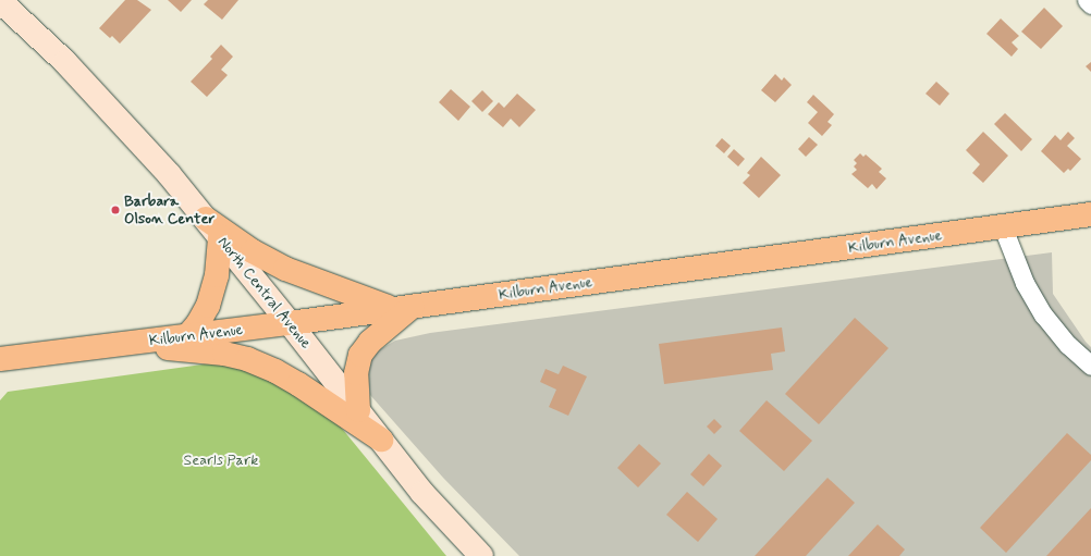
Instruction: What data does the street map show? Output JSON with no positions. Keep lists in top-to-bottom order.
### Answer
{
  "streets": {
    "main road": ["Kilburn Avenue", "North Central Avenue"]
  },
  "crossings": [
    ["Kilburn Avenue", "North Central Avenue"]
  ],
  "parks": ["Searls Park"],
  "places": ["Barbara Olson Center"]
}
